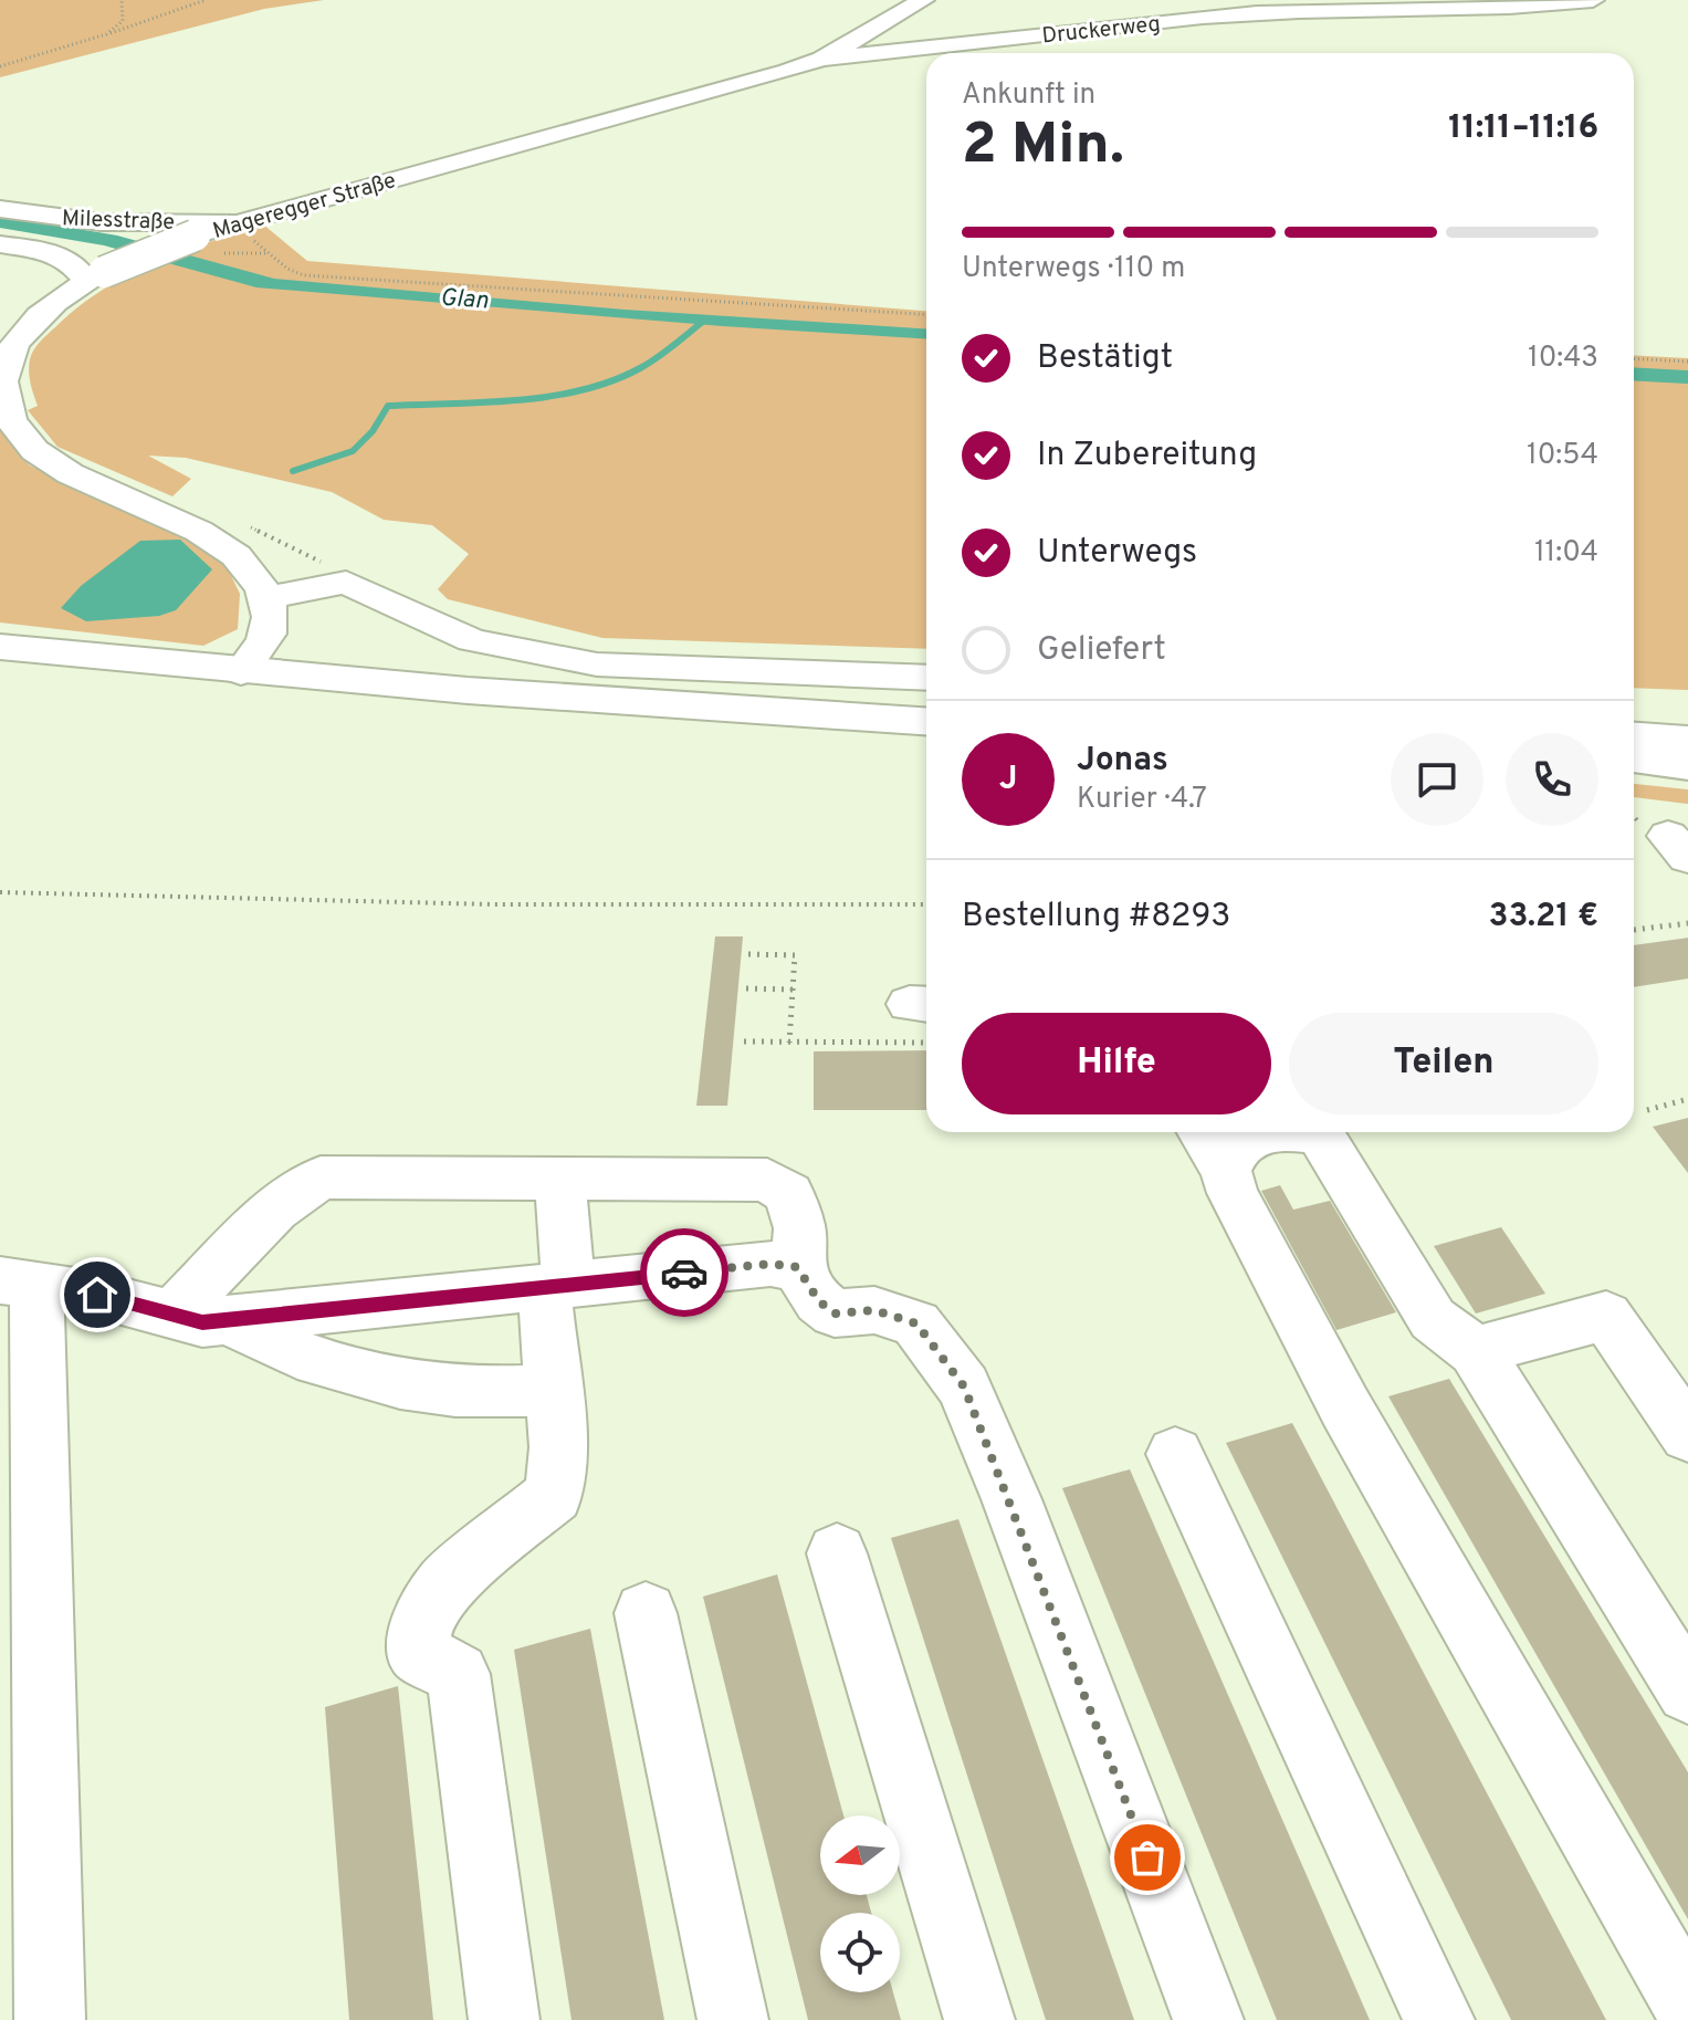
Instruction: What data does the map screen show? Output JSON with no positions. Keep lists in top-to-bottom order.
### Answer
{
  "streets": {
    "street": ["Druckerweg", "Mageregger Straße", "Milesstraße"]
  },
  "crossings": [
    ["Druckerweg", "Mageregger Straße"],
    ["Mageregger Straße", "Milesstraße"]
  ],
  "water": ["Glan"],
  "north": "left",
  "page": {
    "heading": ["2 Min.", "Ankunft in", "11:11–11:16"],
    "panel": [
      "Jonas",
      "Kurier · 4.7",
      "Bestellung #8293",
      "33.21 €"
    ],
    "bar": "Unterwegs · 110 m",
    "list": [
      ["Bestätigt", "10:43"],
      ["In Zubereitung", "10:54"],
      ["Unterwegs", "11:04"],
      "Geliefert"
    ],
    "round": "J",
    "buttons": ["Hilfe", "Teilen"]
  }
}
